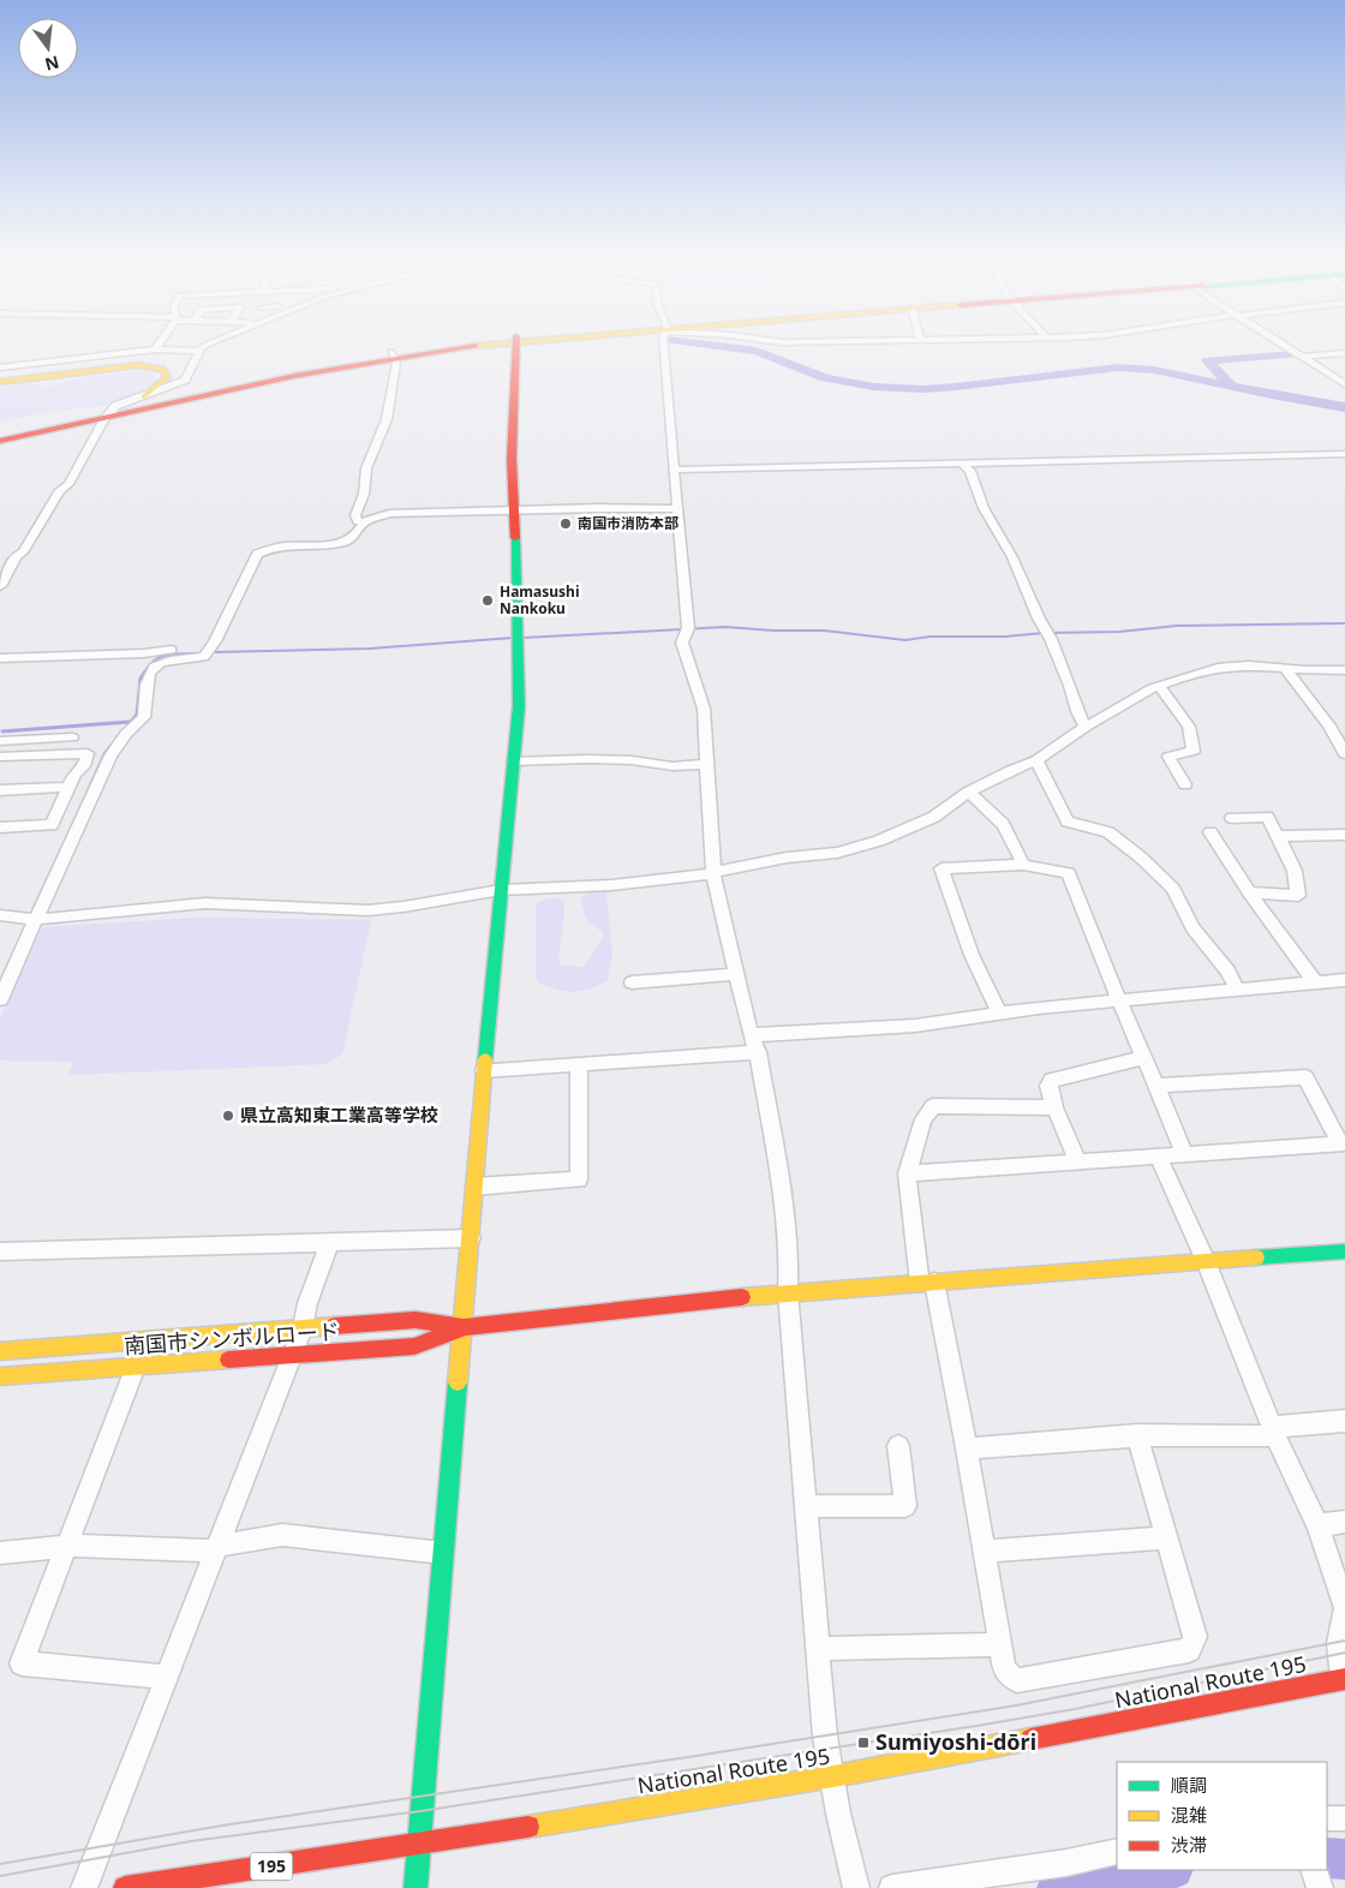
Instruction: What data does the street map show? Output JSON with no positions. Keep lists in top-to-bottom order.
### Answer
{
  "streets": {
    "main road": ["南国市シンボルロード", "National Route 195", "195"]
  },
  "places": {
    "other": ["南国市消防本部", "Hamasushi Nankoku", "県立高知東工業高等学校"],
    "transit": ["Sumiyoshi-dōri"]
  },
  "legend": ["順調", "混雑", "渋滞"],
  "north": "bottom"
}
